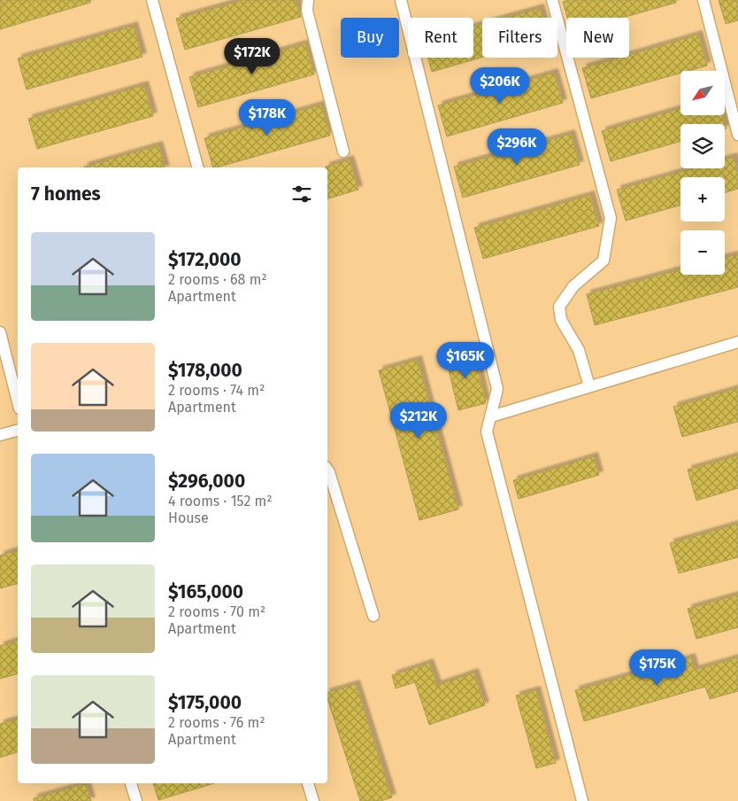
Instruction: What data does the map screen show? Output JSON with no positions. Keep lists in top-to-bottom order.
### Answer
{
  "north": "bottom left",
  "page": {
    "chip": [
      "Buy",
      "Rent",
      "Filters",
      "New"
    ],
    "price": [
      "$172K",
      "$206K",
      "$178K",
      "$296K",
      "$165K",
      "$212K",
      "$175K"
    ],
    "map_buttons": ["+", "−"],
    "heading": "7 homes",
    "list": [
      {
        "name": "$172,000",
        "note": "2 rooms · 68 m² · Apartment"
      },
      {
        "name": "$178,000",
        "note": "2 rooms · 74 m² · Apartment"
      },
      {
        "name": "$296,000",
        "note": "4 rooms · 152 m² · House"
      },
      {
        "name": "$165,000",
        "note": "2 rooms · 70 m² · Apartment"
      },
      {
        "name": "$175,000",
        "note": "2 rooms · 76 m² · Apartment"
      }
    ]
  }
}
